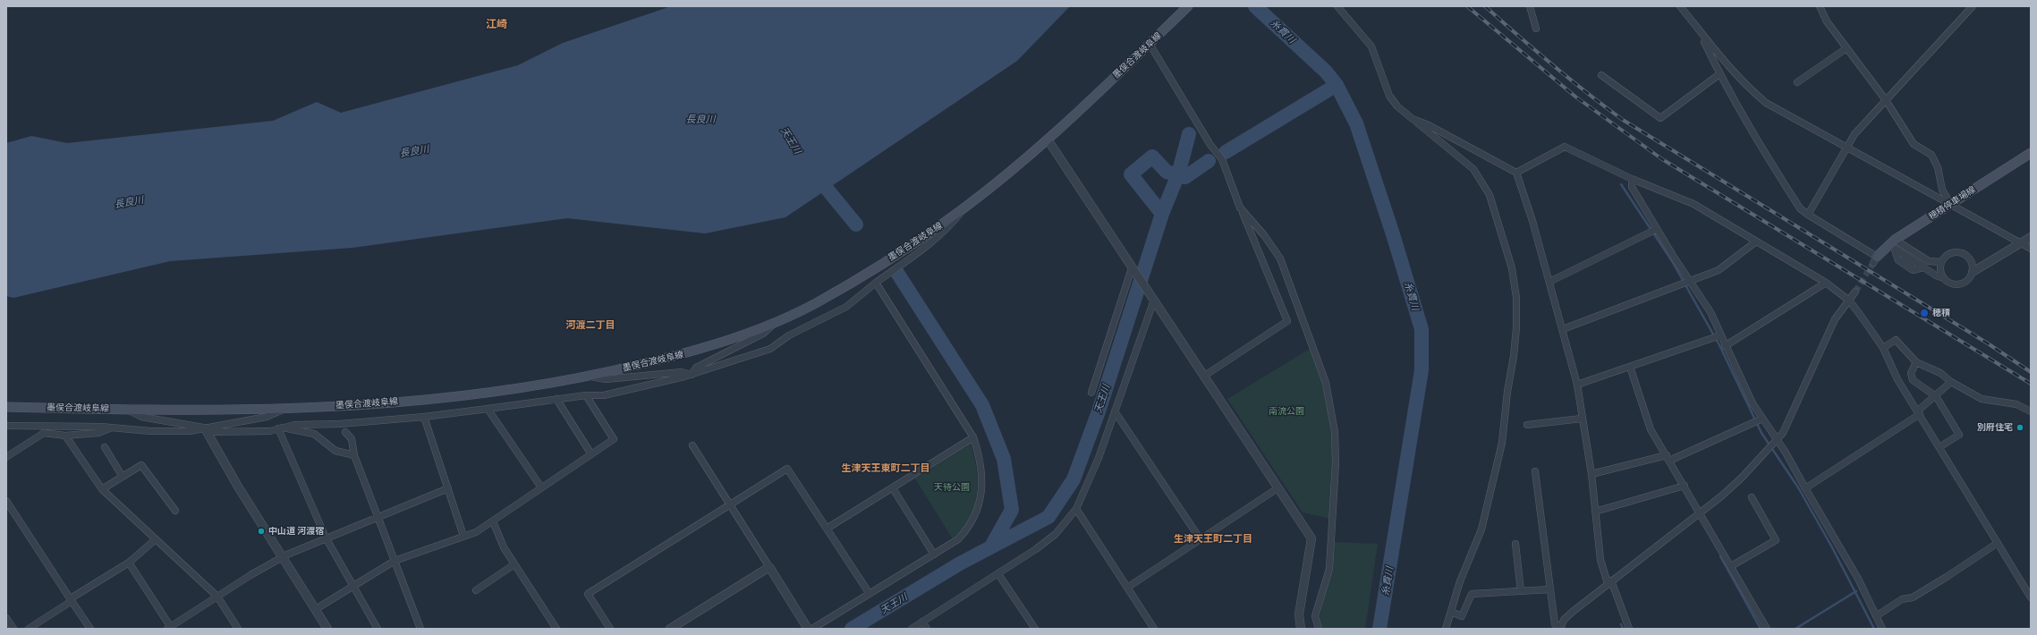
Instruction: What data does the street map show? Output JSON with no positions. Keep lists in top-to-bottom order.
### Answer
{
  "streets": {
    "main road": ["墨俣合渡岐阜線", "穂積停車場線"]
  },
  "districts": [
    "江崎",
    "河渡二丁目",
    "生津天王東町二丁目",
    "生津天王町二丁目"
  ],
  "water": ["糸貫川", "長良川", "天王川"],
  "parks": ["南流公園", "天待公園"],
  "places": ["穂積", "別府住宅", "中山道 河渡宿"]
}
